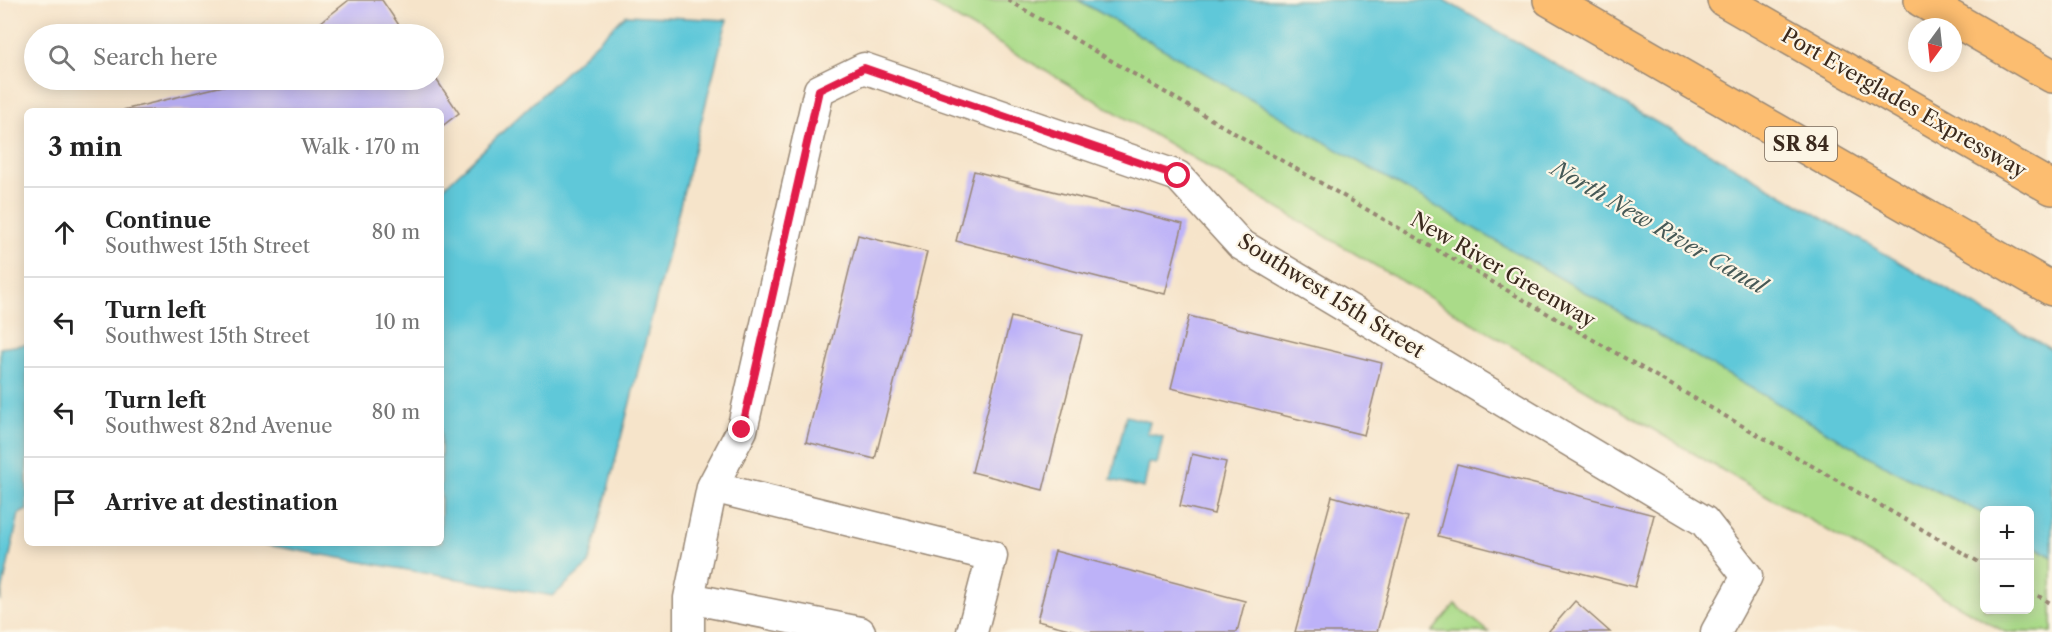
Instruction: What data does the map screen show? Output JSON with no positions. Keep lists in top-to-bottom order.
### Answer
{
  "streets": {
    "main road": ["Port Everglades Expressway", "SR 84"],
    "street": ["Southwest 15th Street"],
    "path": ["New River Greenway"]
  },
  "water": ["North New River Canal"],
  "north": "bottom",
  "page": {
    "search": "Search here",
    "heading": ["3 min", "Walk · 170 m"],
    "list": [
      ["Continue", "Southwest 15th Street", "80 m"],
      ["Turn left", "Southwest 15th Street", "10 m"],
      ["Turn left", "Southwest 82nd Avenue", "80 m"],
      "Arrive at destination"
    ],
    "map_buttons": ["+", "−"]
  }
}
